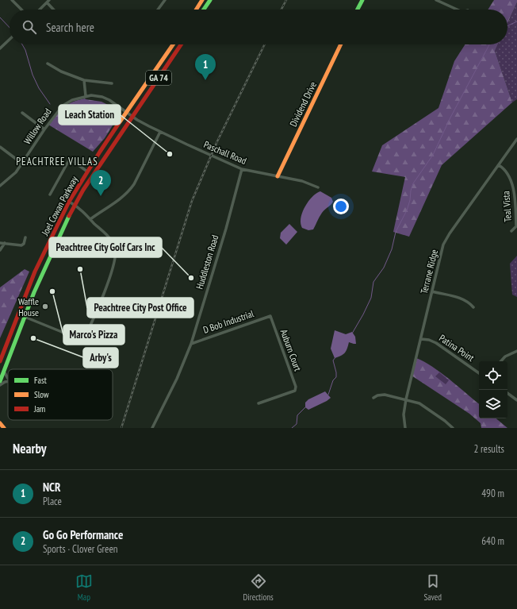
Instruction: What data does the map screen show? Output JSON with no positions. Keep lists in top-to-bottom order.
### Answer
{
  "streets": {
    "main road": ["GA 74", "Dividend Drive", "Joel Cowan Parkway"],
    "street": [
      "Willow Road",
      "Paschall Road",
      "Teal Vista",
      "Huddleston Road",
      "Terrane Ridge",
      "D Bob Industrial",
      "Patina Point",
      "Auburn Court"
    ]
  },
  "crossings": [
    ["Dividend Drive", "Paschall Road"],
    ["Willow Road", "Paschall Road"],
    ["Willow Road", "Joel Cowan Parkway"],
    ["Paschall Road", "Joel Cowan Parkway"],
    ["Paschall Road", "Huddleston Road"],
    ["Teal Vista", "Terrane Ridge"],
    ["Huddleston Road", "D Bob Industrial"],
    ["Terrane Ridge", "Patina Point"],
    ["D Bob Industrial", "Auburn Court"]
  ],
  "districts": ["PEACHTREE VILLAS"],
  "places": [
    "Leach Station",
    "Peachtree City Post Office",
    "Peachtree City Golf Cars Inc",
    "Marco's Pizza",
    "Waffle House",
    "Arby's"
  ],
  "legend": ["Fast", "Slow", "Jam"],
  "page": {
    "search": "Search here",
    "pins": ["1", "2"],
    "heading": ["Nearby", "2 results"],
    "list": [
      {
        "mark": "1",
        "name": "NCR",
        "note": "Place",
        "value": "490 m"
      },
      {
        "mark": "2",
        "name": "Go Go Performance",
        "note": "Sports · Clover Green",
        "value": "640 m"
      }
    ],
    "nav": ["Map", "Directions", "Saved"]
  }
}
